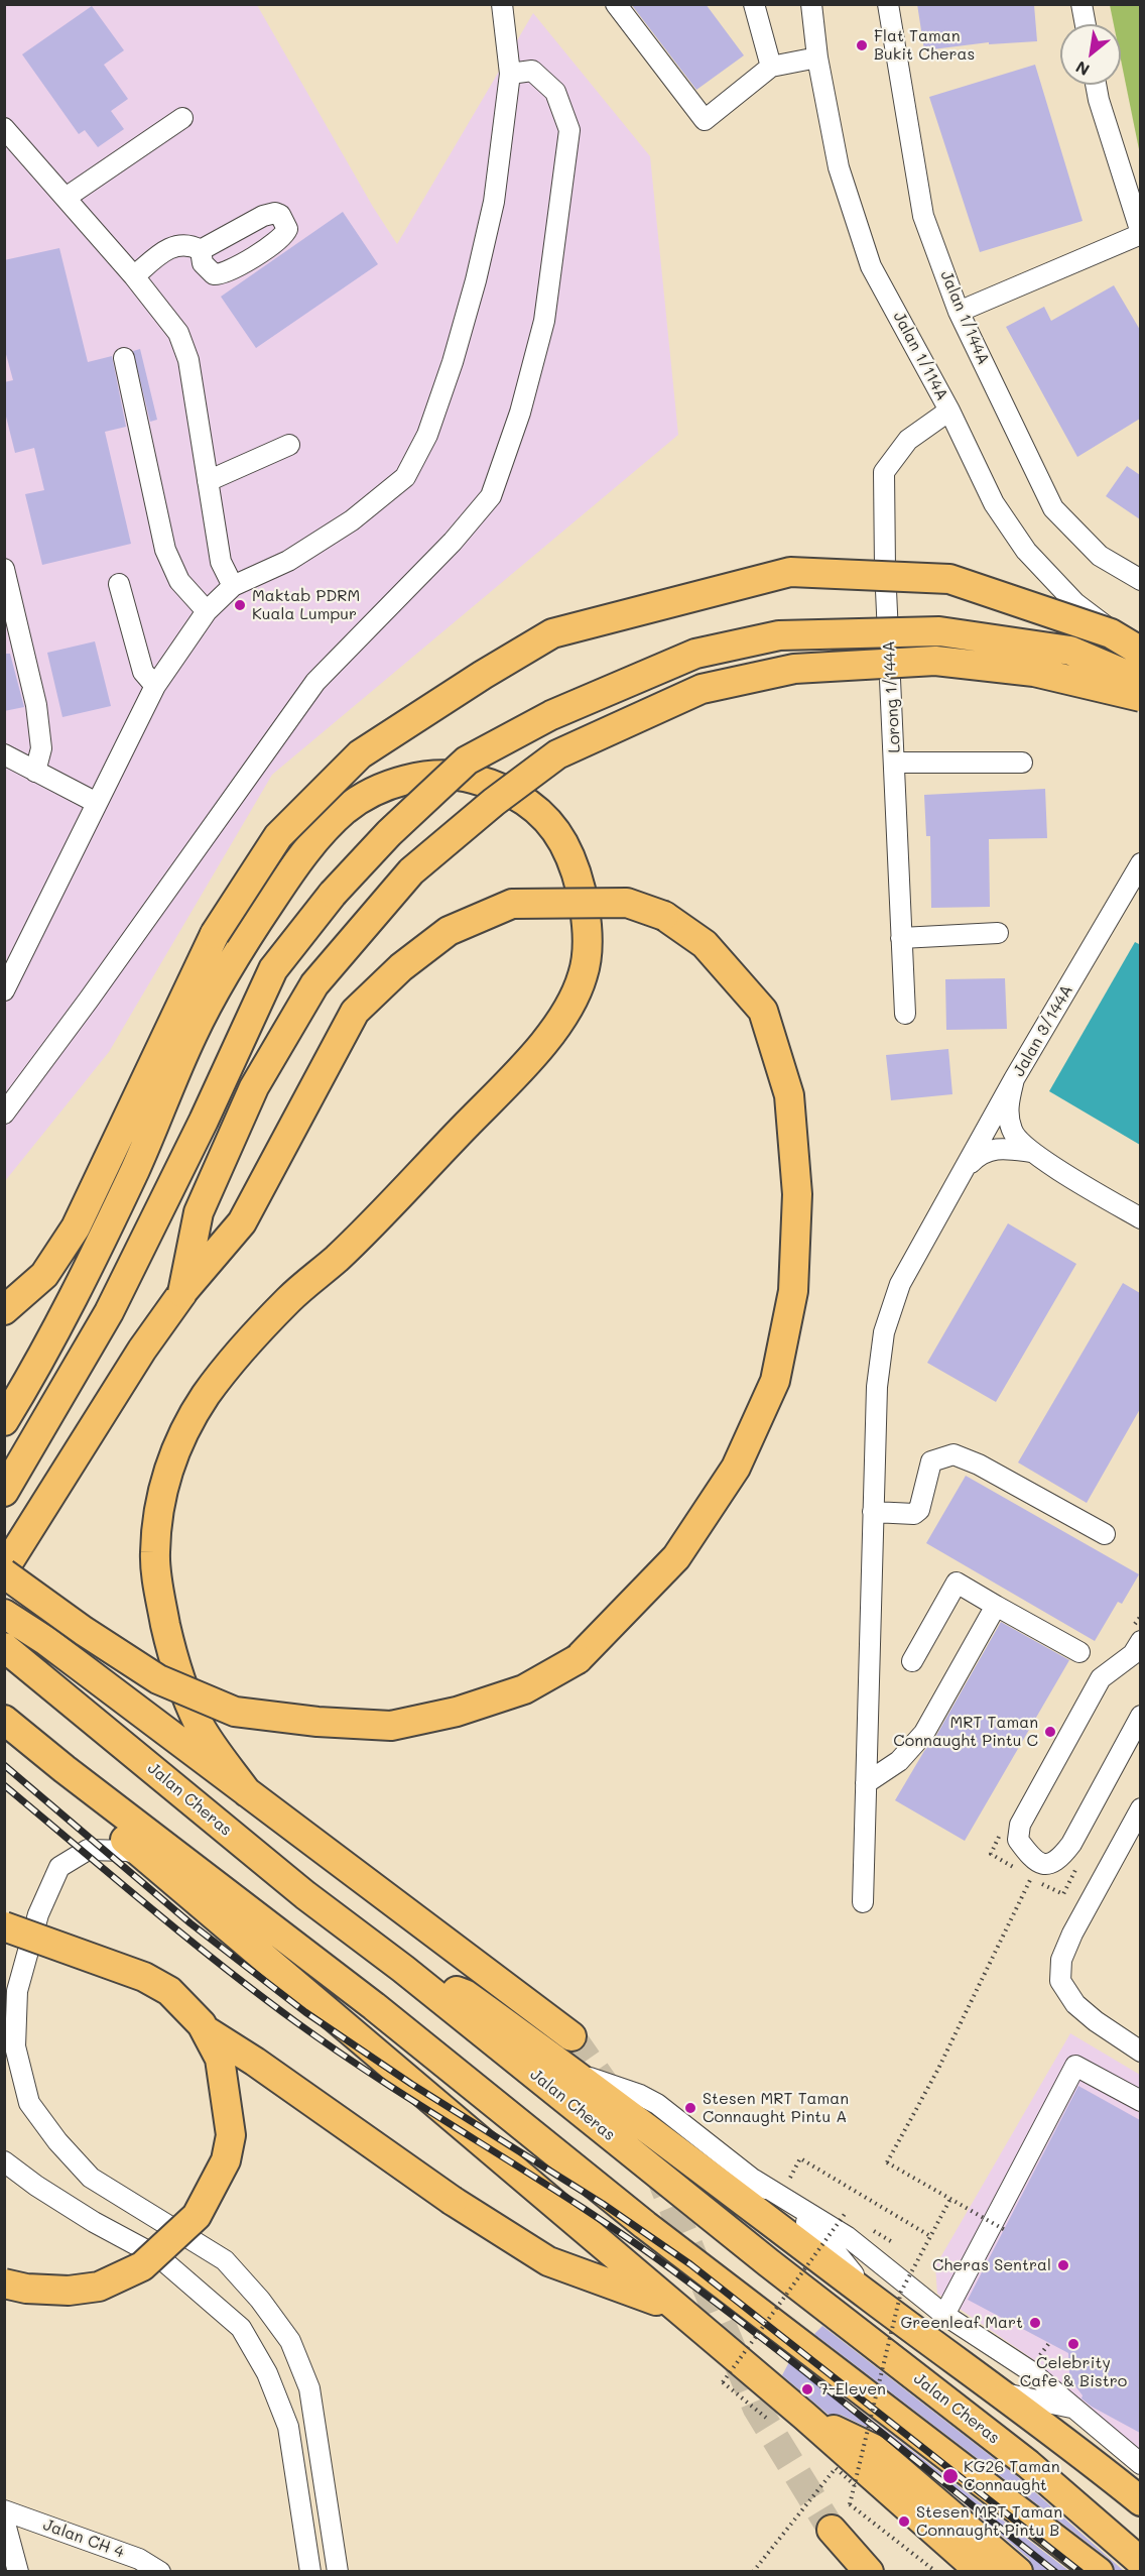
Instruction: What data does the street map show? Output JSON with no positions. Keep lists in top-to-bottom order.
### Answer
{
  "streets": {
    "highway": ["Jalan Cheras"],
    "street": [
      "Jalan 1/144A",
      "Jalan 1/114A",
      "Lorong 1/144A",
      "Jalan 3/144A",
      "Jalan CH 4"
    ]
  },
  "crossings": [
    ["Jalan 1/114A", "Lorong 1/144A"]
  ],
  "places": [
    "Flat Taman Bukit Cheras",
    "Maktab PDRM Kuala Lumpur",
    "MRT Taman Connaught Pintu C",
    "Stesen MRT Taman Connaught Pintu A",
    "Cheras Sentral",
    "Greenleaf Mart",
    "Celebrity Cafe & Bistro",
    "7-Eleven",
    "KG26 Taman Connaught",
    "Stesen MRT Taman Connaught Pintu B"
  ],
  "north": "bottom left"
}
